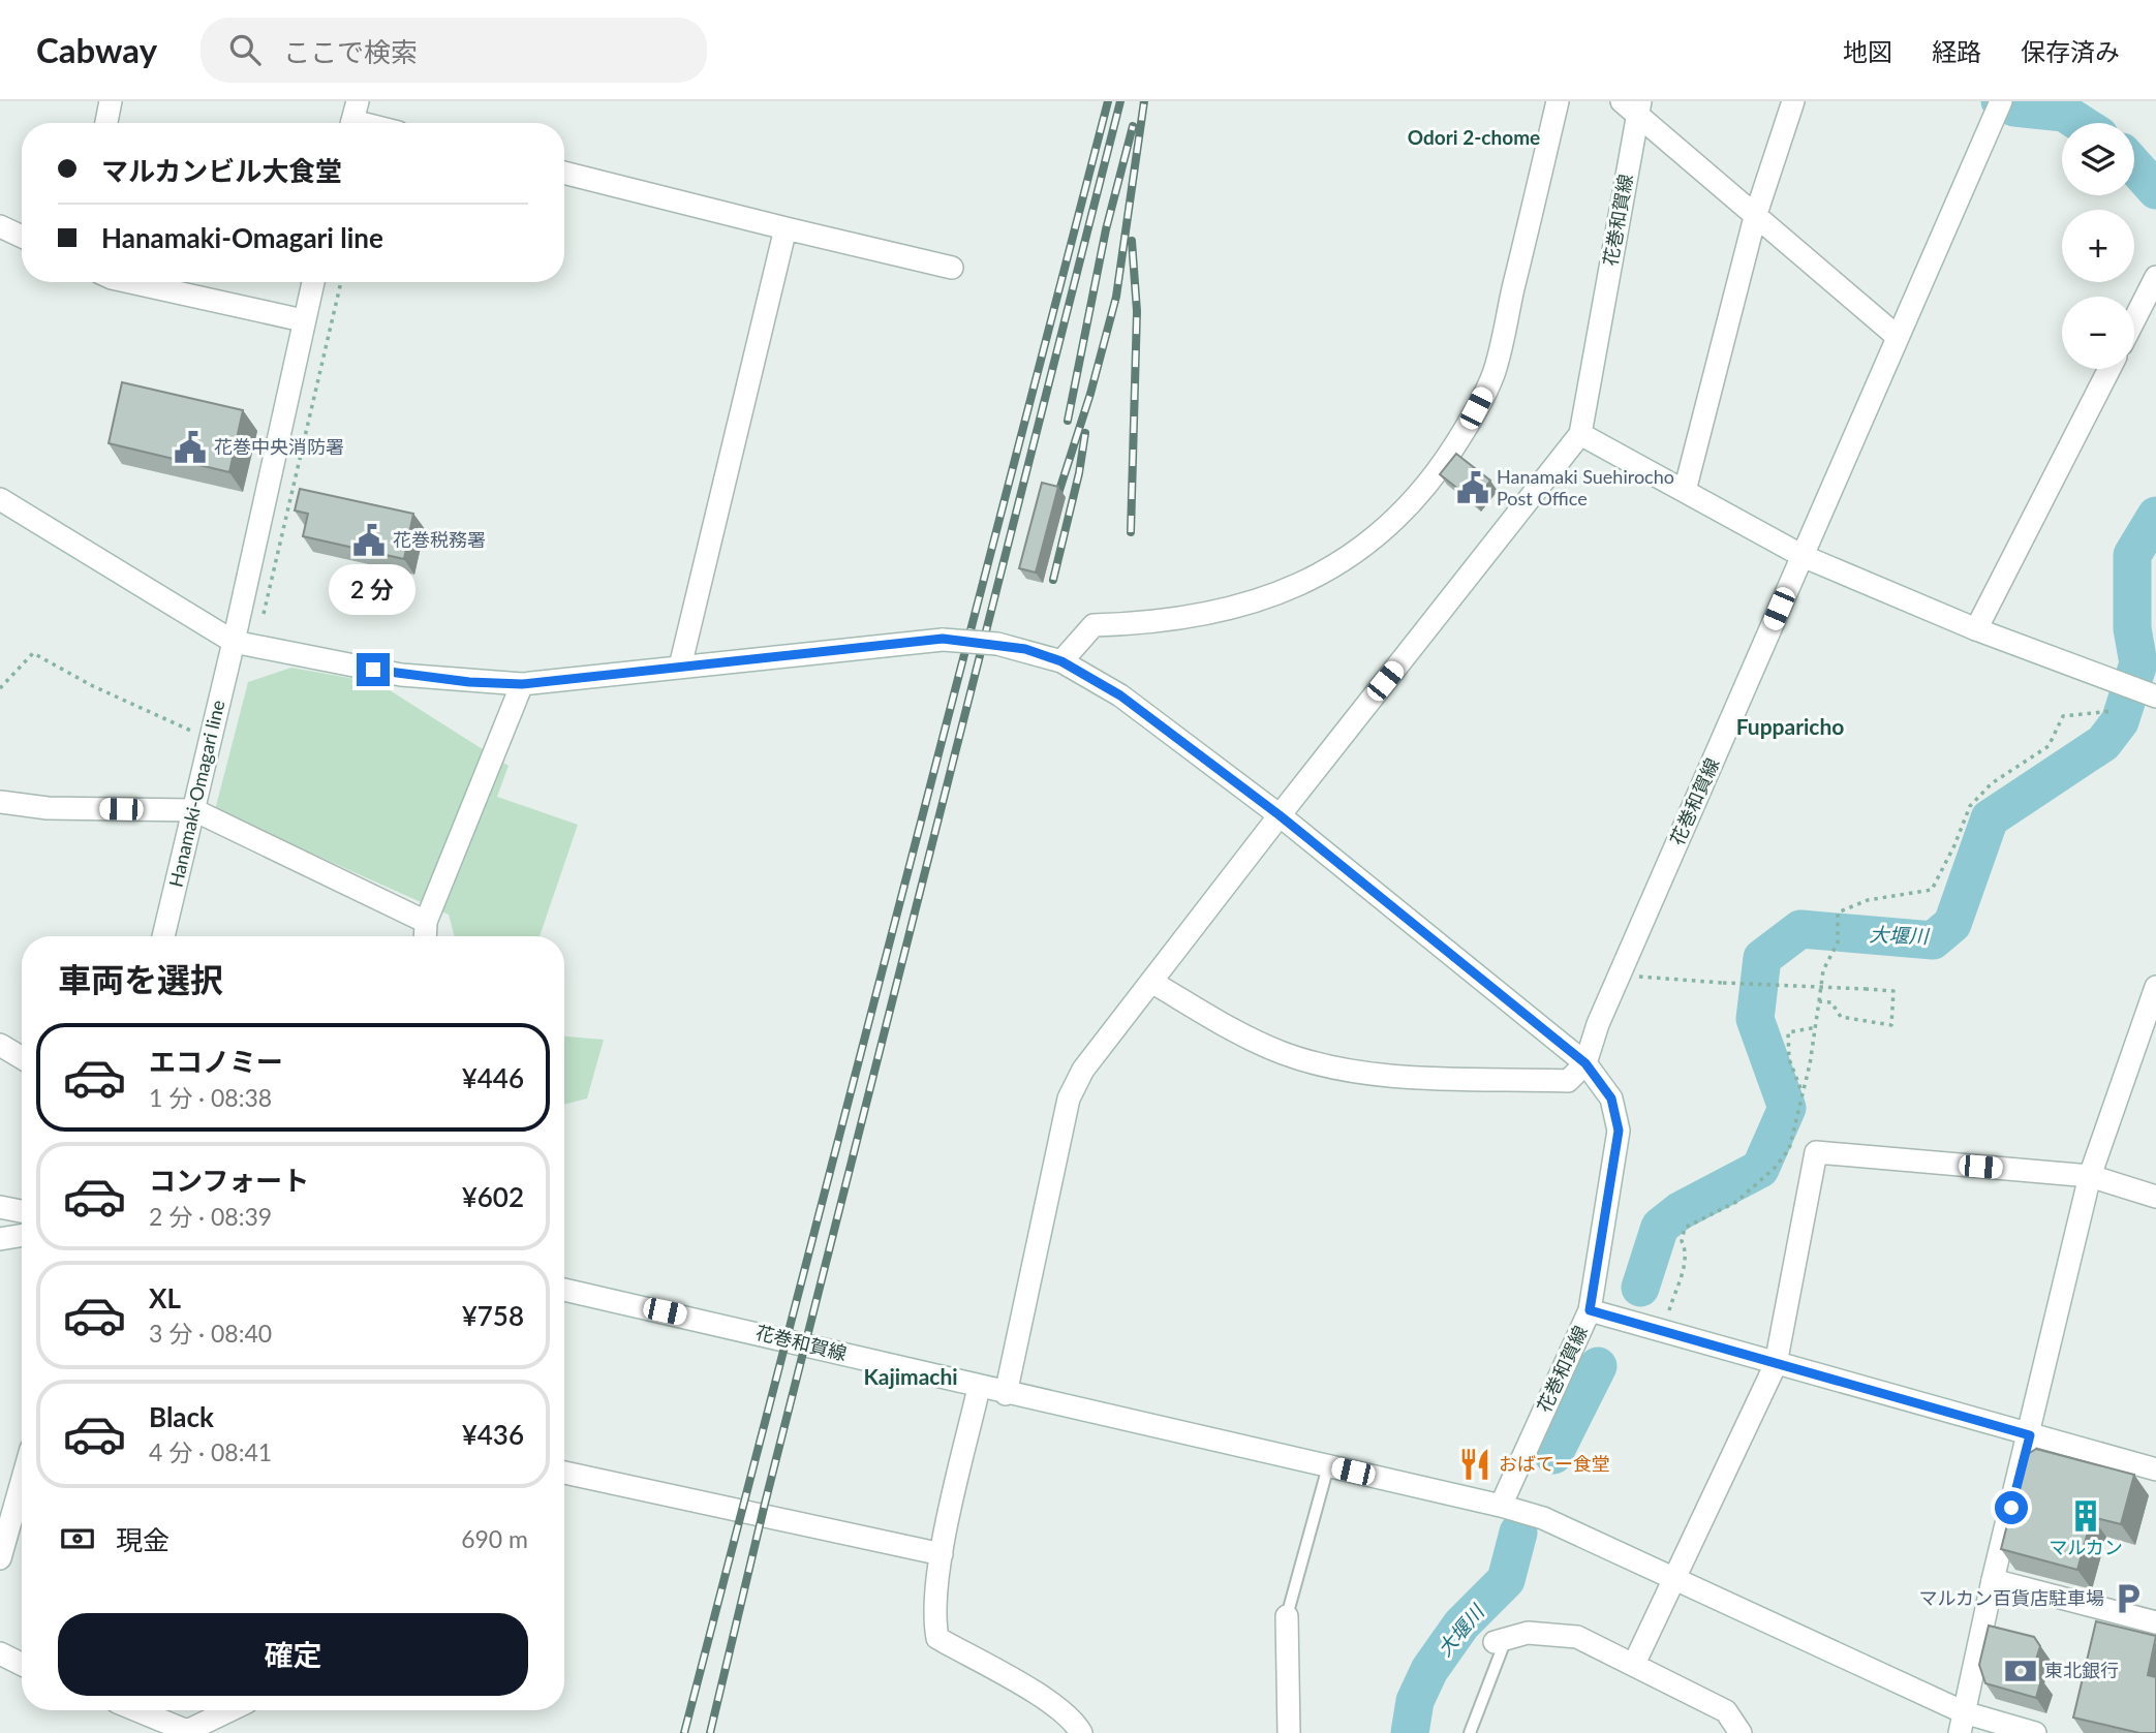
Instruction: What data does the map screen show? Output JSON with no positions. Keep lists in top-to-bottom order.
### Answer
{
  "streets": {
    "street": ["花巻和賀線", "Hanamaki-Omagari line"]
  },
  "districts": ["Odori 2-chome", "Fupparicho", "Kajimachi"],
  "water": ["大堰川"],
  "places": {
    "public building": ["花巻中央消防署", "Hanamaki Suehirocho Post Office", "花巻税務署"],
    "restaurant": ["おばてー食堂"],
    "building": ["マルカン"],
    "parking": ["マルカン百貨店駐車場"],
    "bank": ["東北銀行"]
  },
  "page": {
    "header": "Cabway",
    "search": "ここで検索",
    "nav": ["地図", "経路", "保存済み"],
    "map_buttons": ["+", "−"],
    "banner": ["マルカンビル大食堂", "Hanamaki-Omagari line"],
    "bubble": "2 分",
    "heading": "車両を選択",
    "list": [
      {
        "name": "エコノミー",
        "note": "1 分 · 08:38",
        "value": "¥446"
      },
      {
        "name": "コンフォート",
        "note": "2 分 · 08:39",
        "value": "¥602"
      },
      {
        "name": "XL",
        "note": "3 分 · 08:40",
        "value": "¥758"
      },
      {
        "name": "Black",
        "note": "4 分 · 08:41",
        "value": "¥436"
      }
    ],
    "pay": ["現金", "690 m"],
    "buttons": "確定"
  }
}
